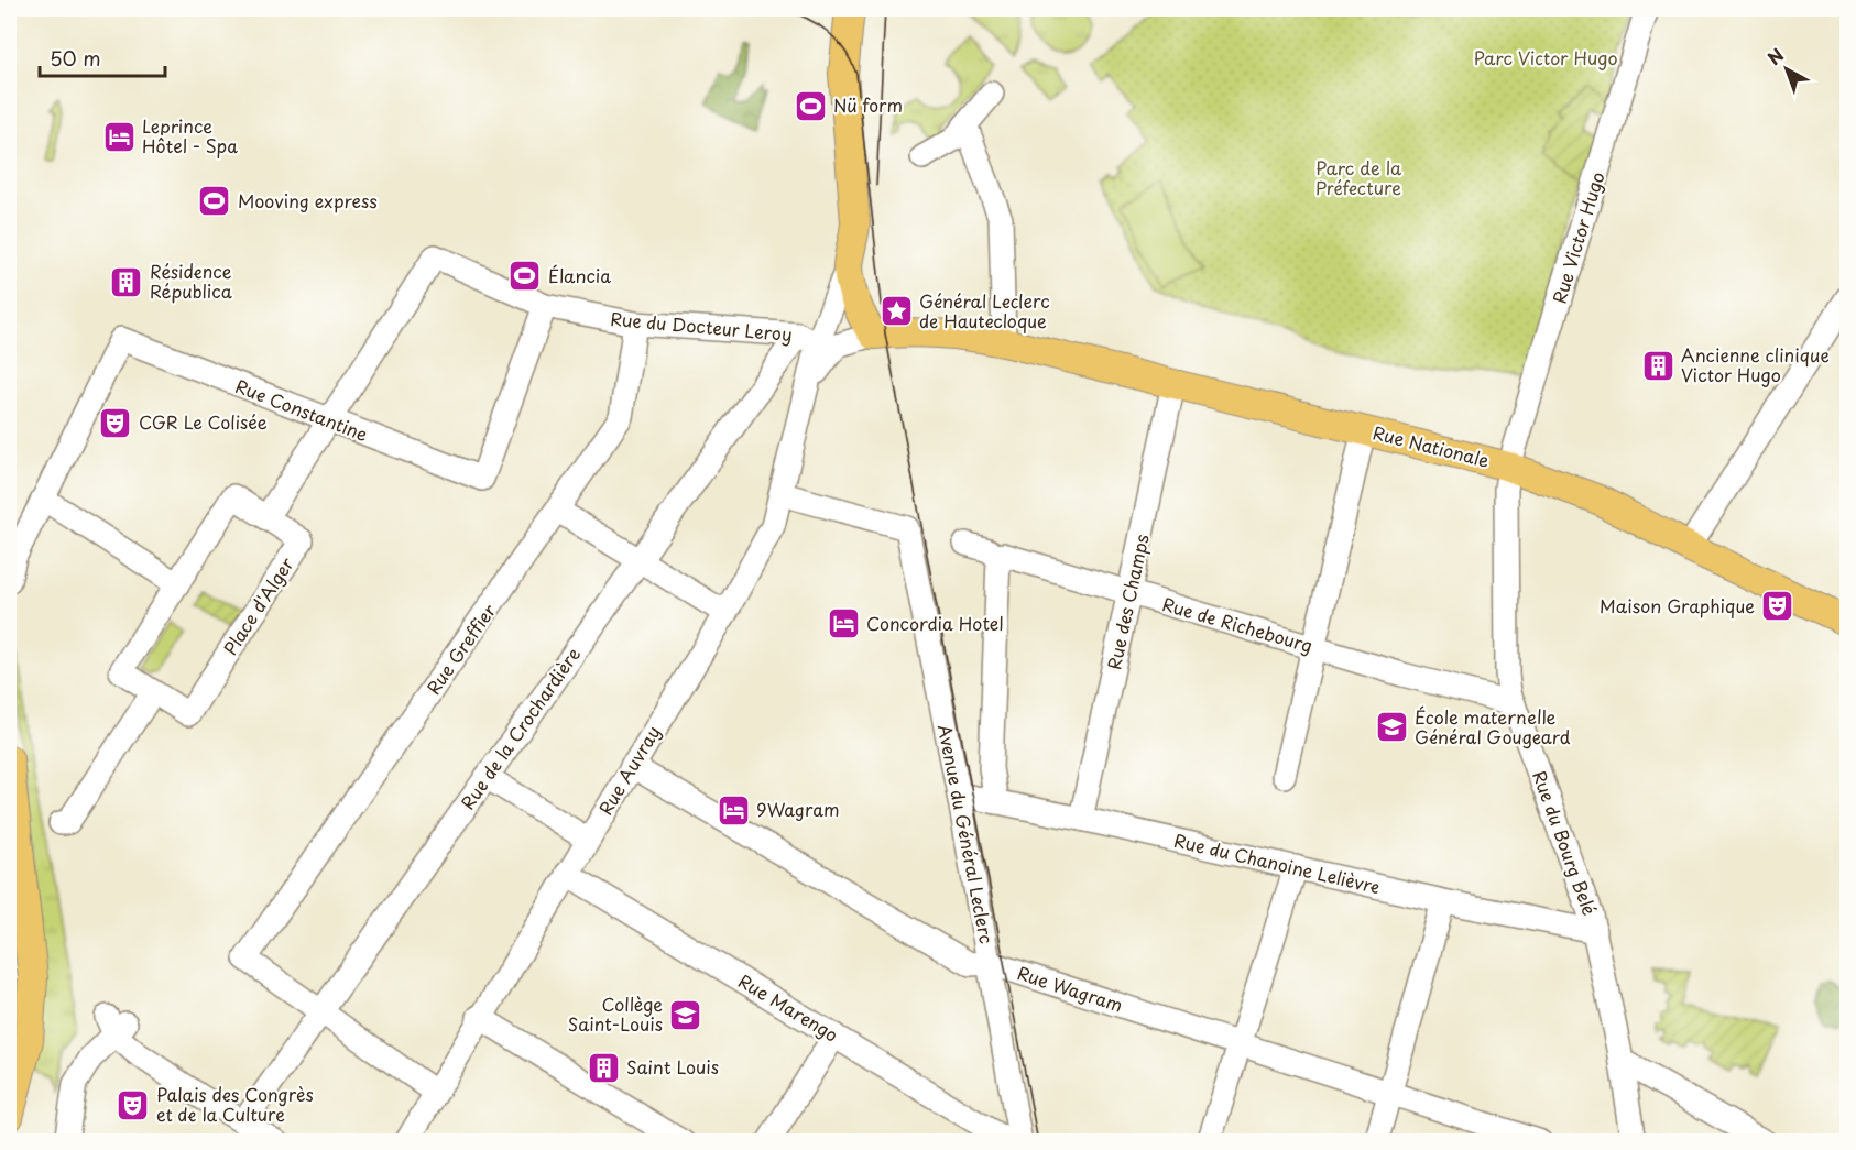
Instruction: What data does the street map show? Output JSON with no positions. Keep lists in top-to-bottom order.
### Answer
{
  "streets": {
    "main road": ["Rue Nationale"],
    "street": [
      "Rue Victor Hugo",
      "Rue du Docteur Leroy",
      "Rue Constantine",
      "Rue des Champs",
      "Place d'Alger",
      "Rue de Richebourg",
      "Rue Greffier",
      "Rue de la Crochardière",
      "Rue Auvray",
      "Avenue du Général Leclerc",
      "Rue du Bourg Belé",
      "Rue du Chanoine Lelièvre",
      "Rue Wagram",
      "Rue Marengo"
    ]
  },
  "crossings": [
    ["Rue Victor Hugo", "Rue Nationale"],
    ["Rue Victor Hugo", "Rue du Bourg Belé"],
    ["Rue du Docteur Leroy", "Rue Constantine"],
    ["Rue du Docteur Leroy", "Rue Greffier"],
    ["Rue du Docteur Leroy", "Rue de la Crochardière"],
    ["Rue du Docteur Leroy", "Rue Auvray"],
    ["Rue Nationale", "Rue des Champs"],
    ["Rue Nationale", "Rue du Bourg Belé"],
    ["Rue des Champs", "Rue de Richebourg"],
    ["Rue des Champs", "Rue du Chanoine Lelièvre"],
    ["Rue de Richebourg", "Rue du Bourg Belé"],
    ["Rue Greffier", "Rue de la Crochardière"],
    ["Rue de la Crochardière", "Rue Auvray"],
    ["Rue Auvray", "Avenue du Général Leclerc"],
    ["Rue Auvray", "Rue Wagram"],
    ["Rue Auvray", "Rue Marengo"],
    ["Avenue du Général Leclerc", "Rue du Chanoine Lelièvre"],
    ["Avenue du Général Leclerc", "Rue Wagram"],
    ["Rue du Bourg Belé", "Rue du Chanoine Lelièvre"]
  ],
  "parks": ["Parc Victor Hugo", "Parc de la Préfecture"],
  "places": {
    "sports": ["Nü form", "Mooving express", "Élancia"],
    "hotel": ["Leprince Hôtel - Spa", "Concordia Hotel", "9Wagram"],
    "building": ["Résidence Républica", "Ancienne clinique Victor Hugo", "Saint Louis"],
    "place": ["Général Leclerc de Hautecloque"],
    "theatre": ["CGR Le Colisée", "Maison Graphique", "Palais des Congrès et de la Culture"],
    "school or university": ["École maternelle Général Gougeard", "Collège Saint-Louis"]
  },
  "scale_bar": "50 m",
  "north": "top left"
}
